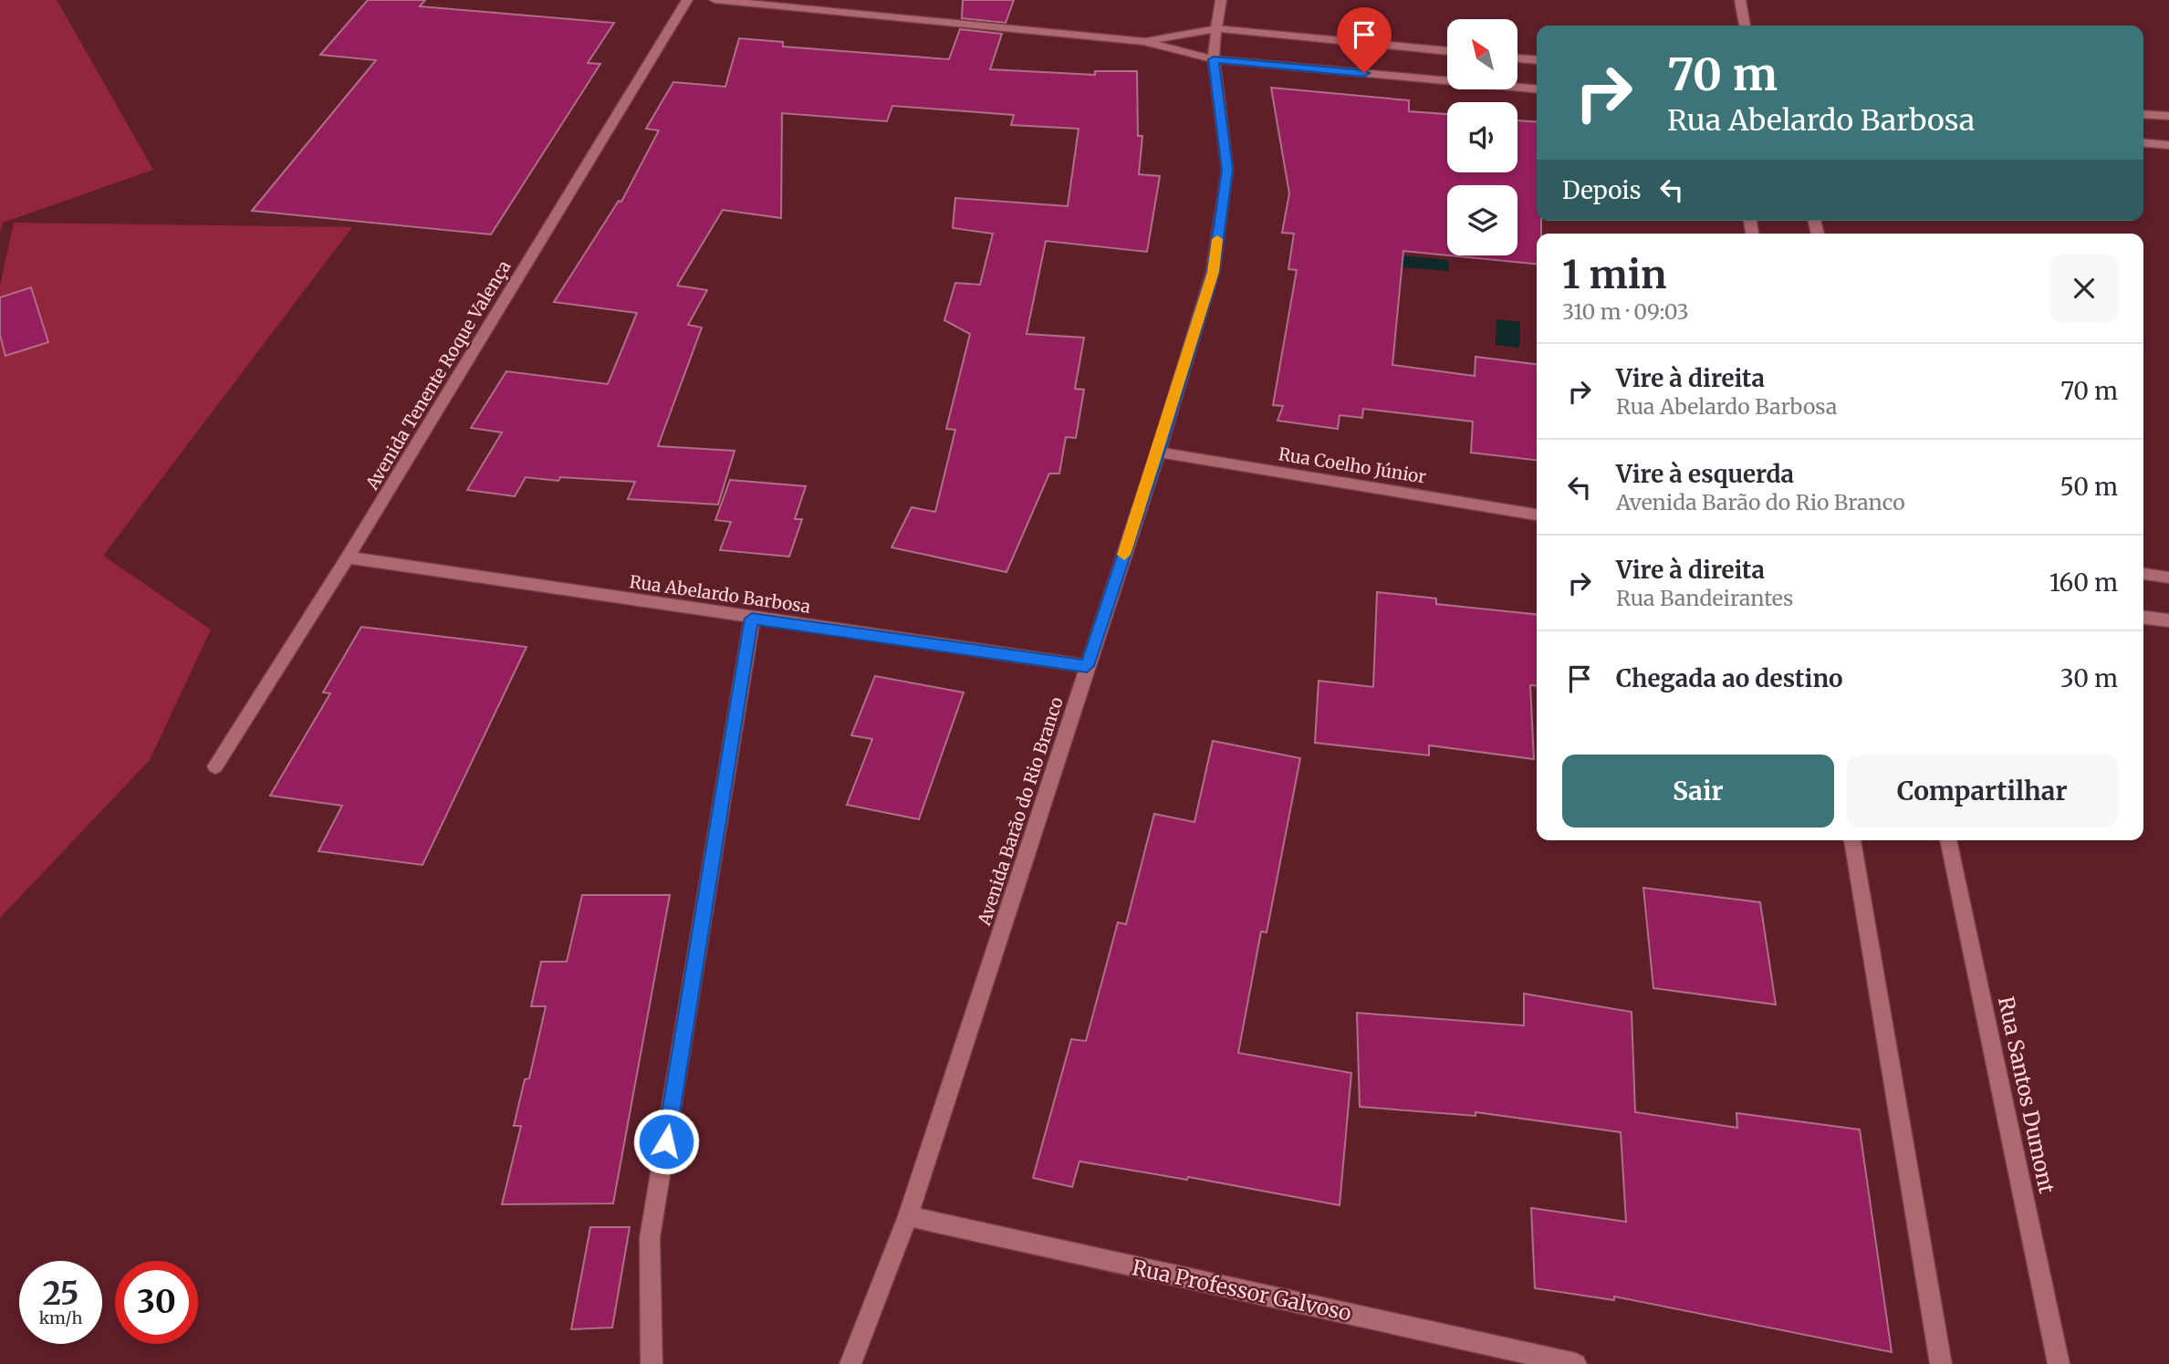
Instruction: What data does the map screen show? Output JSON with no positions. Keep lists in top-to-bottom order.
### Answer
{
  "streets": {
    "street": [
      "Avenida Tenente Roque Valença",
      "Rua Coelho Júnior",
      "Rua Abelardo Barbosa",
      "Avenida Barão do Rio Branco",
      "Rua Santos Dumont",
      "Rua Professor Galvoso"
    ]
  },
  "crossings": [
    ["Avenida Tenente Roque Valença", "Rua Abelardo Barbosa"],
    ["Rua Coelho Júnior", "Avenida Barão do Rio Branco"],
    ["Rua Abelardo Barbosa", "Avenida Barão do Rio Branco"],
    ["Avenida Barão do Rio Branco", "Rua Professor Galvoso"]
  ],
  "north": "top left",
  "page": {
    "turn": ["70 m", "Rua Abelardo Barbosa"],
    "then": "Depois",
    "heading": ["1 min", "310 m · 09:03"],
    "list": [
      {
        "name": "Vire à direita",
        "note": "Rua Abelardo Barbosa",
        "value": "70 m"
      },
      {
        "name": "Vire à esquerda",
        "note": "Avenida Barão do Rio Branco",
        "value": "50 m"
      },
      {
        "name": "Vire à direita",
        "note": "Rua Bandeirantes",
        "value": "160 m"
      },
      {
        "name": "Chegada ao destino",
        "value": "30 m"
      }
    ],
    "buttons": ["Sair", "Compartilhar"],
    "speed": "25 km/h",
    "limit": "30"
  }
}
